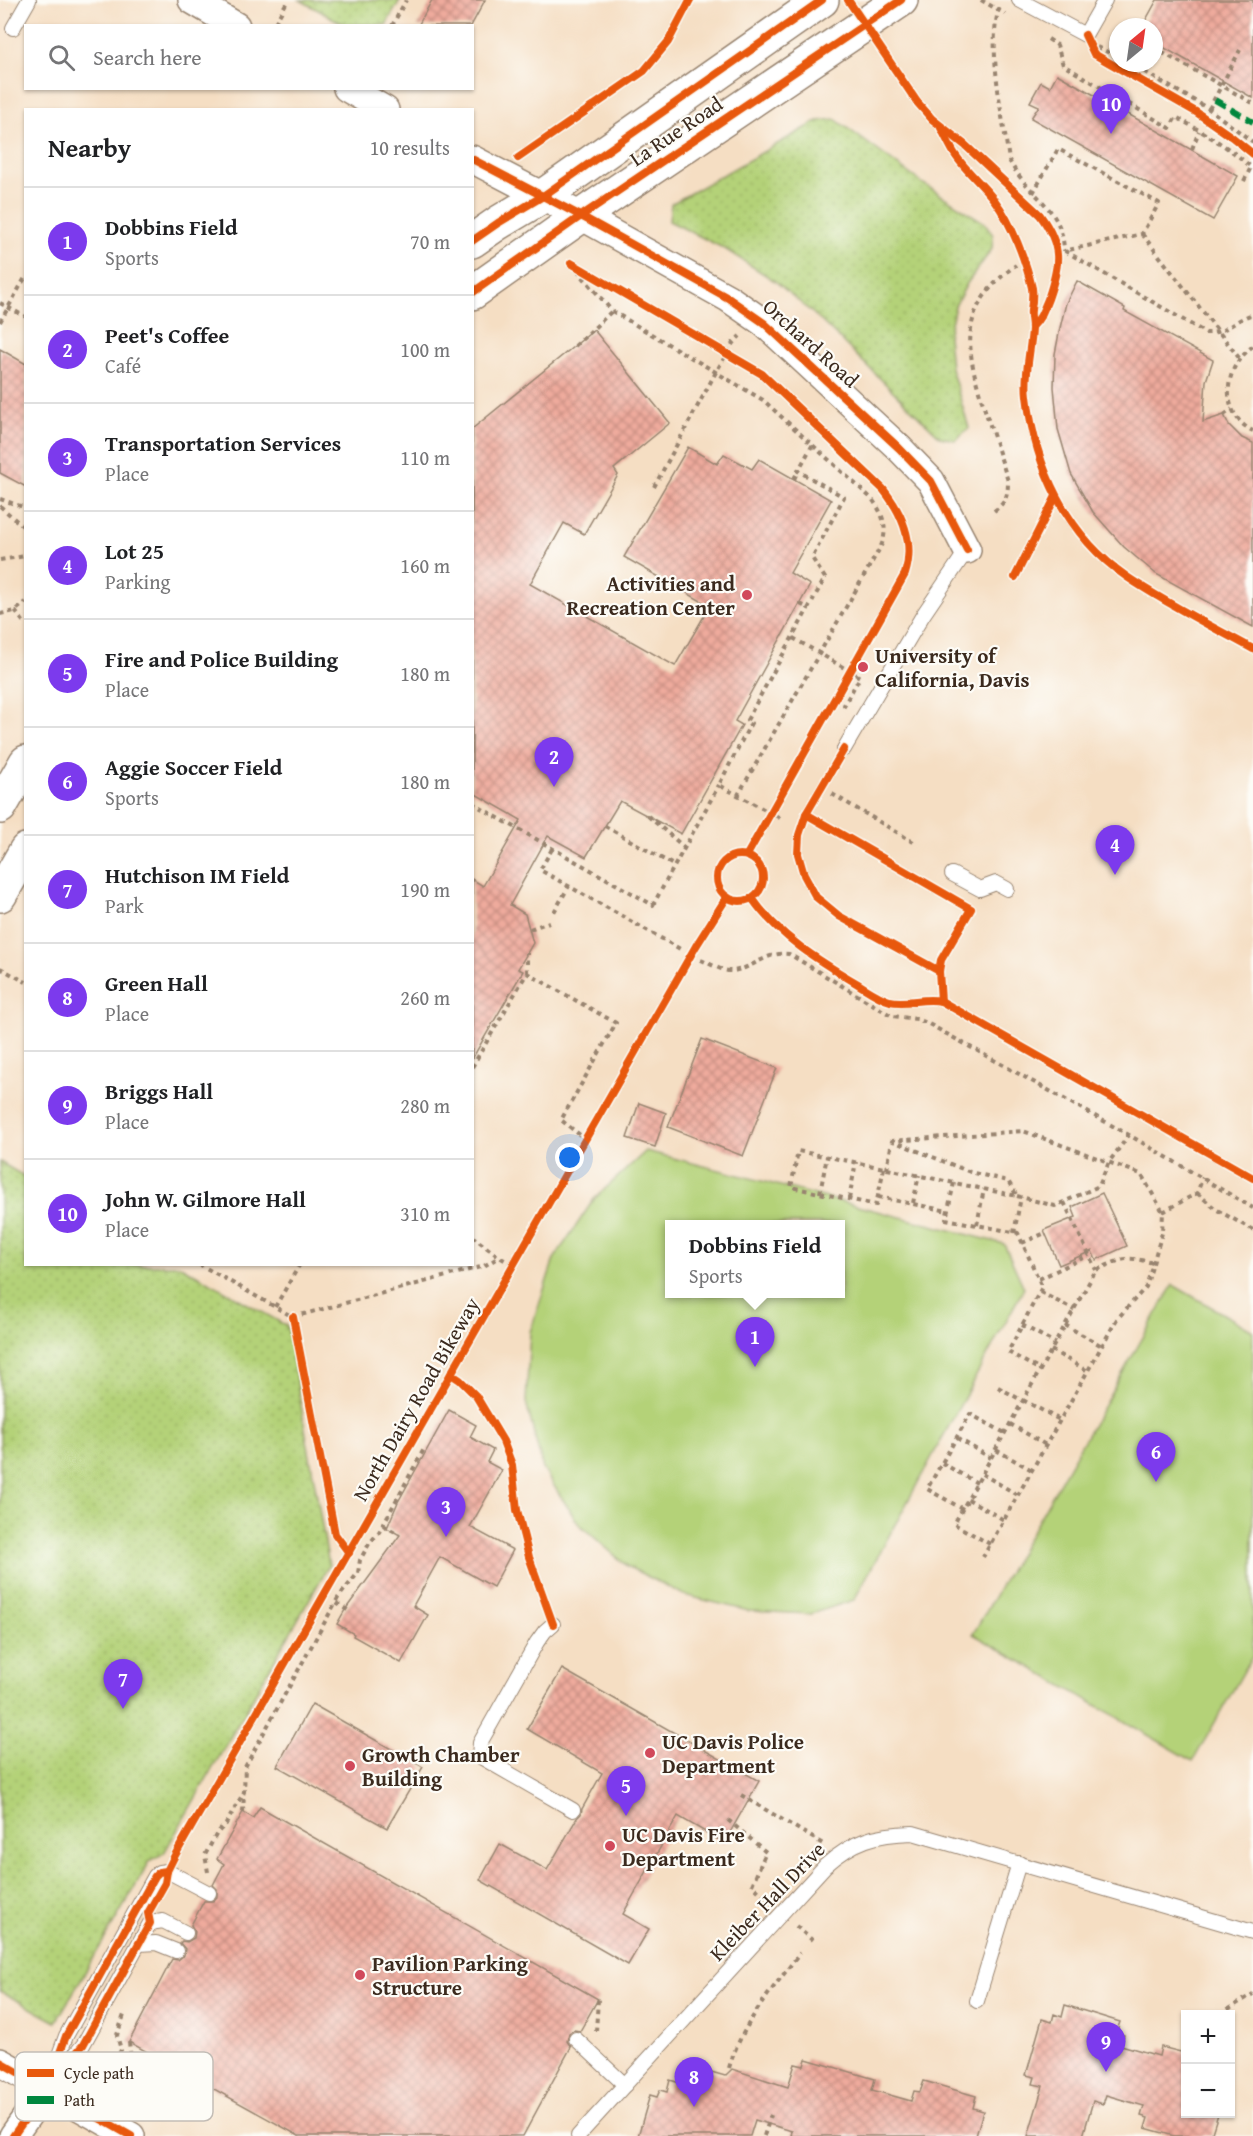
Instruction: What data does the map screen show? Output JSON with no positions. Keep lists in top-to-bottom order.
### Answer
{
  "streets": {
    "main road": ["La Rue Road"],
    "street": ["Orchard Road"],
    "lane": ["Kleiber Hall Drive"],
    "cycle path": ["North Dairy Road Bikeway"]
  },
  "crossings": [
    ["La Rue Road", "Orchard Road"]
  ],
  "places": [
    "Activities and Recreation Center",
    "University of California, Davis",
    "UC Davis Police Department",
    "Growth Chamber Building",
    "UC Davis Fire Department",
    "Pavilion Parking Structure"
  ],
  "legend": ["Cycle path", "Path"],
  "north": "top right",
  "page": {
    "search": "Search here",
    "pins": [
      "10",
      "2",
      "4",
      "1",
      "6",
      "3",
      "7",
      "5",
      "9",
      "8"
    ],
    "heading": ["Nearby", "10 results"],
    "list": [
      {
        "mark": "1",
        "name": "Dobbins Field",
        "note": "Sports",
        "value": "70 m"
      },
      {
        "mark": "2",
        "name": "Peet's Coffee",
        "note": "Café",
        "value": "100 m"
      },
      {
        "mark": "3",
        "name": "Transportation Services",
        "note": "Place",
        "value": "110 m"
      },
      {
        "mark": "4",
        "name": "Lot 25",
        "note": "Parking",
        "value": "160 m"
      },
      {
        "mark": "5",
        "name": "Fire and Police Building",
        "note": "Place",
        "value": "180 m"
      },
      {
        "mark": "6",
        "name": "Aggie Soccer Field",
        "note": "Sports",
        "value": "180 m"
      },
      {
        "mark": "7",
        "name": "Hutchison IM Field",
        "note": "Park",
        "value": "190 m"
      },
      {
        "mark": "8",
        "name": "Green Hall",
        "note": "Place",
        "value": "260 m"
      },
      {
        "mark": "9",
        "name": "Briggs Hall",
        "note": "Place",
        "value": "280 m"
      },
      {
        "mark": "10",
        "name": "John W. Gilmore Hall",
        "note": "Place",
        "value": "310 m"
      }
    ],
    "popup": ["Dobbins Field", "Sports"],
    "map_buttons": ["+", "−"]
  }
}
